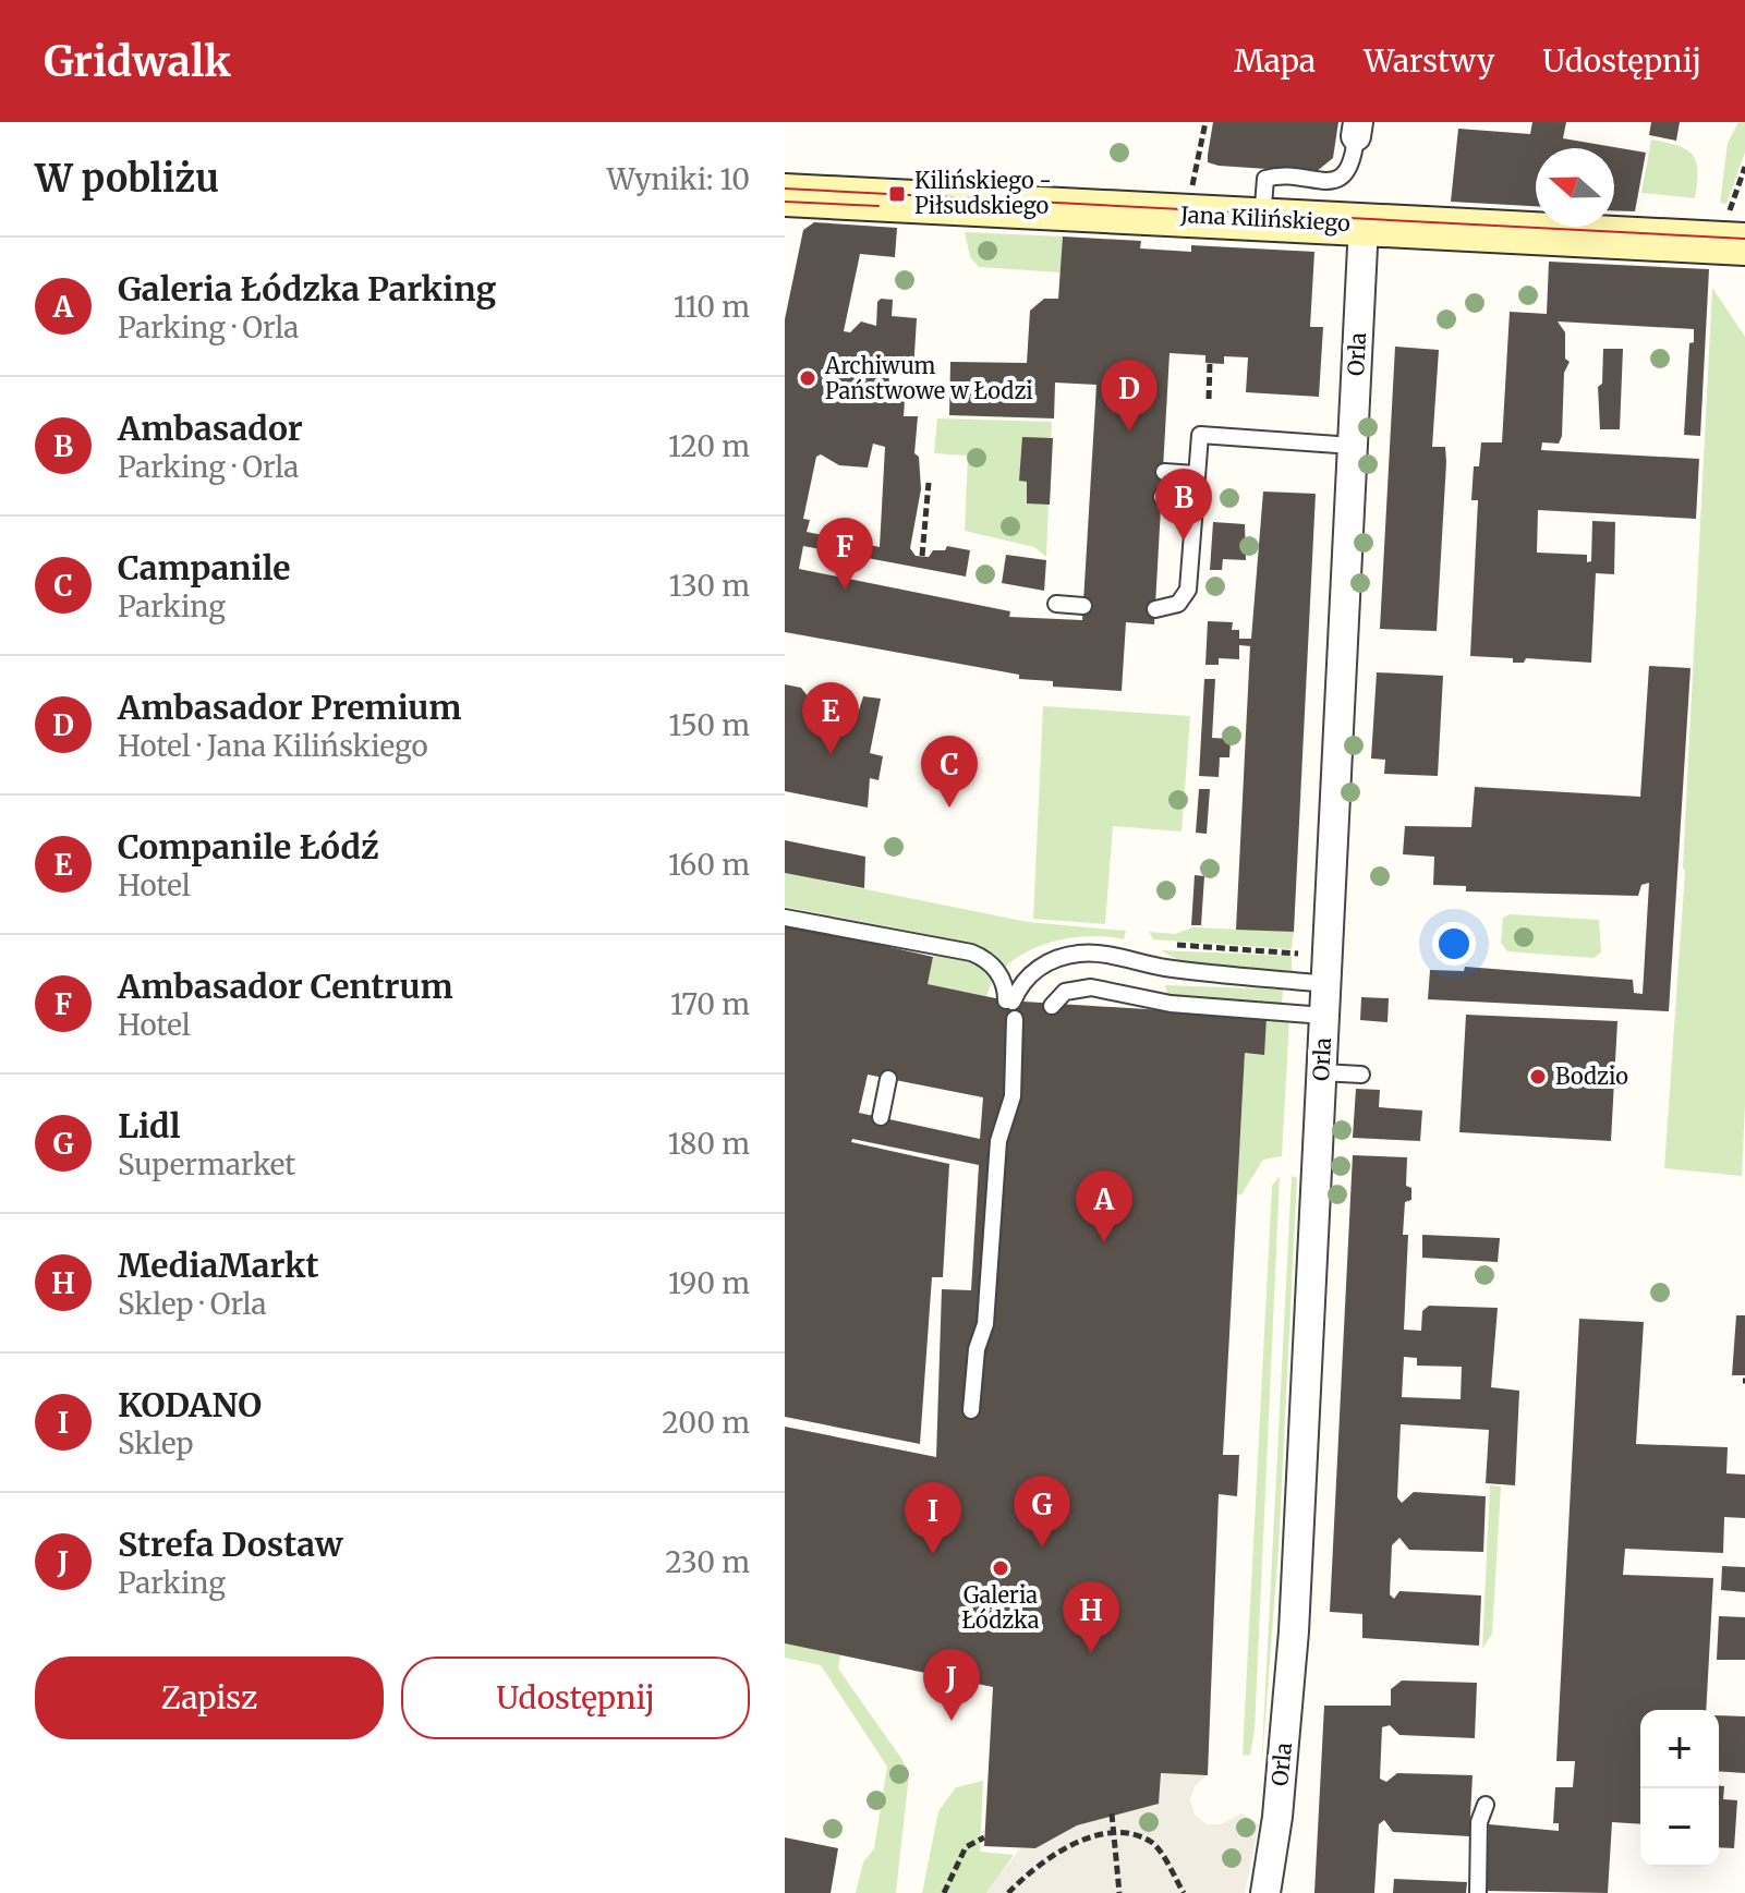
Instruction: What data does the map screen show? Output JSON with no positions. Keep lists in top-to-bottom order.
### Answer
{
  "streets": {
    "street": ["Jana Kilińskiego", "Orla"]
  },
  "crossings": [
    ["Jana Kilińskiego", "Orla"]
  ],
  "places": {
    "transit": ["Kilińskiego - Piłsudskiego"],
    "other": ["Archiwum Państwowe w Łodzi", "Bodzio", "Galeria Łódzka"]
  },
  "north": "left",
  "page": {
    "header": "Gridwalk",
    "nav": ["Mapa", "Warstwy", "Udostępnij"],
    "heading": ["W pobliżu", "Wyniki: 10"],
    "list": [
      {
        "mark": "A",
        "name": "Galeria Łódzka Parking",
        "note": "Parking · Orla",
        "value": "110 m"
      },
      {
        "mark": "B",
        "name": "Ambasador",
        "note": "Parking · Orla",
        "value": "120 m"
      },
      {
        "mark": "C",
        "name": "Campanile",
        "note": "Parking",
        "value": "130 m"
      },
      {
        "mark": "D",
        "name": "Ambasador Premium",
        "note": "Hotel · Jana Kilińskiego",
        "value": "150 m"
      },
      {
        "mark": "E",
        "name": "Companile Łódź",
        "note": "Hotel",
        "value": "160 m"
      },
      {
        "mark": "F",
        "name": "Ambasador Centrum",
        "note": "Hotel",
        "value": "170 m"
      },
      {
        "mark": "G",
        "name": "Lidl",
        "note": "Supermarket",
        "value": "180 m"
      },
      {
        "mark": "H",
        "name": "MediaMarkt",
        "note": "Sklep · Orla",
        "value": "190 m"
      },
      {
        "mark": "I",
        "name": "KODANO",
        "note": "Sklep",
        "value": "200 m"
      },
      {
        "mark": "J",
        "name": "Strefa Dostaw",
        "note": "Parking",
        "value": "230 m"
      }
    ],
    "pins": [
      "D",
      "B",
      "F",
      "E",
      "C",
      "A",
      "G",
      "I",
      "H",
      "J"
    ],
    "buttons": ["Zapisz", "Udostępnij"],
    "map_buttons": ["+", "−"]
  }
}
